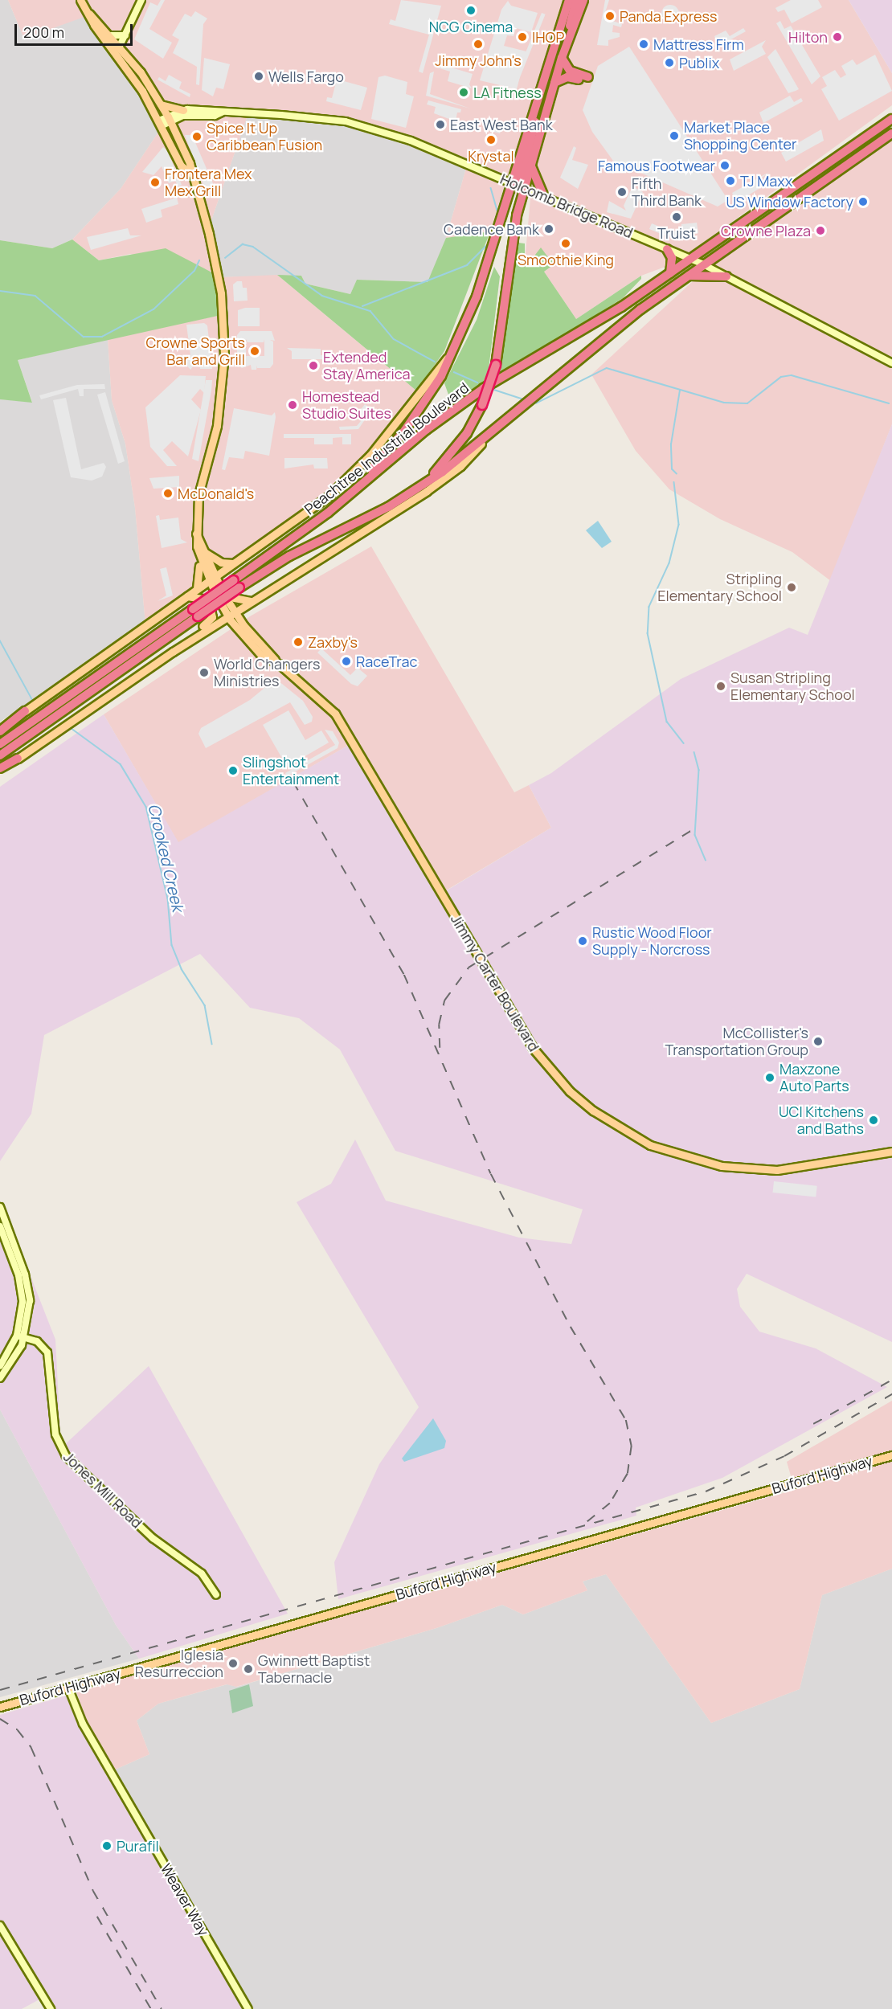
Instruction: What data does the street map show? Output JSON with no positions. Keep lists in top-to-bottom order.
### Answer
{
  "streets": {
    "highway": ["Peachtree Industrial Boulevard"],
    "main road": ["Jimmy Carter Boulevard", "Buford Highway"],
    "street": ["Holcomb Bridge Road", "Jones Mill Road", "Weaver Way"]
  },
  "crossings": [
    ["Holcomb Bridge Road", "Peachtree Industrial Boulevard"],
    ["Holcomb Bridge Road", "Jimmy Carter Boulevard"],
    ["Buford Highway", "Weaver Way"]
  ],
  "water": ["Crooked Creek"],
  "places": [
    "NCG Cinema",
    "Panda Express",
    "IHOP",
    "Hilton",
    "Jimmy John's",
    "Mattress Firm",
    "Publix",
    "Wells Fargo",
    "LA Fitness",
    "East West Bank",
    "Market Place Shopping Center",
    "Spice It Up Caribbean Fusion",
    "Krystal",
    "Famous Footwear",
    "TJ Maxx",
    "Frontera Mex Mex Grill",
    "Fifth Third Bank",
    "US Window Factory",
    "Truist",
    "Cadence Bank",
    "Crowne Plaza",
    "Smoothie King",
    "Crowne Sports Bar and Grill",
    "Extended Stay America",
    "Homestead Studio Suites",
    "McDonald's",
    "Stripling Elementary School",
    "Zaxby's",
    "RaceTrac",
    "World Changers Ministries",
    "Susan Stripling Elementary School",
    "Slingshot Entertainment",
    "Rustic Wood Floor Supply - Norcross",
    "McCollister's Transportation Group",
    "Maxzone Auto Parts",
    "UCI Kitchens and Baths",
    "Iglesia Resurreccion",
    "Gwinnett Baptist Tabernacle",
    "Purafil"
  ],
  "scale_bar": "200 m"
}
